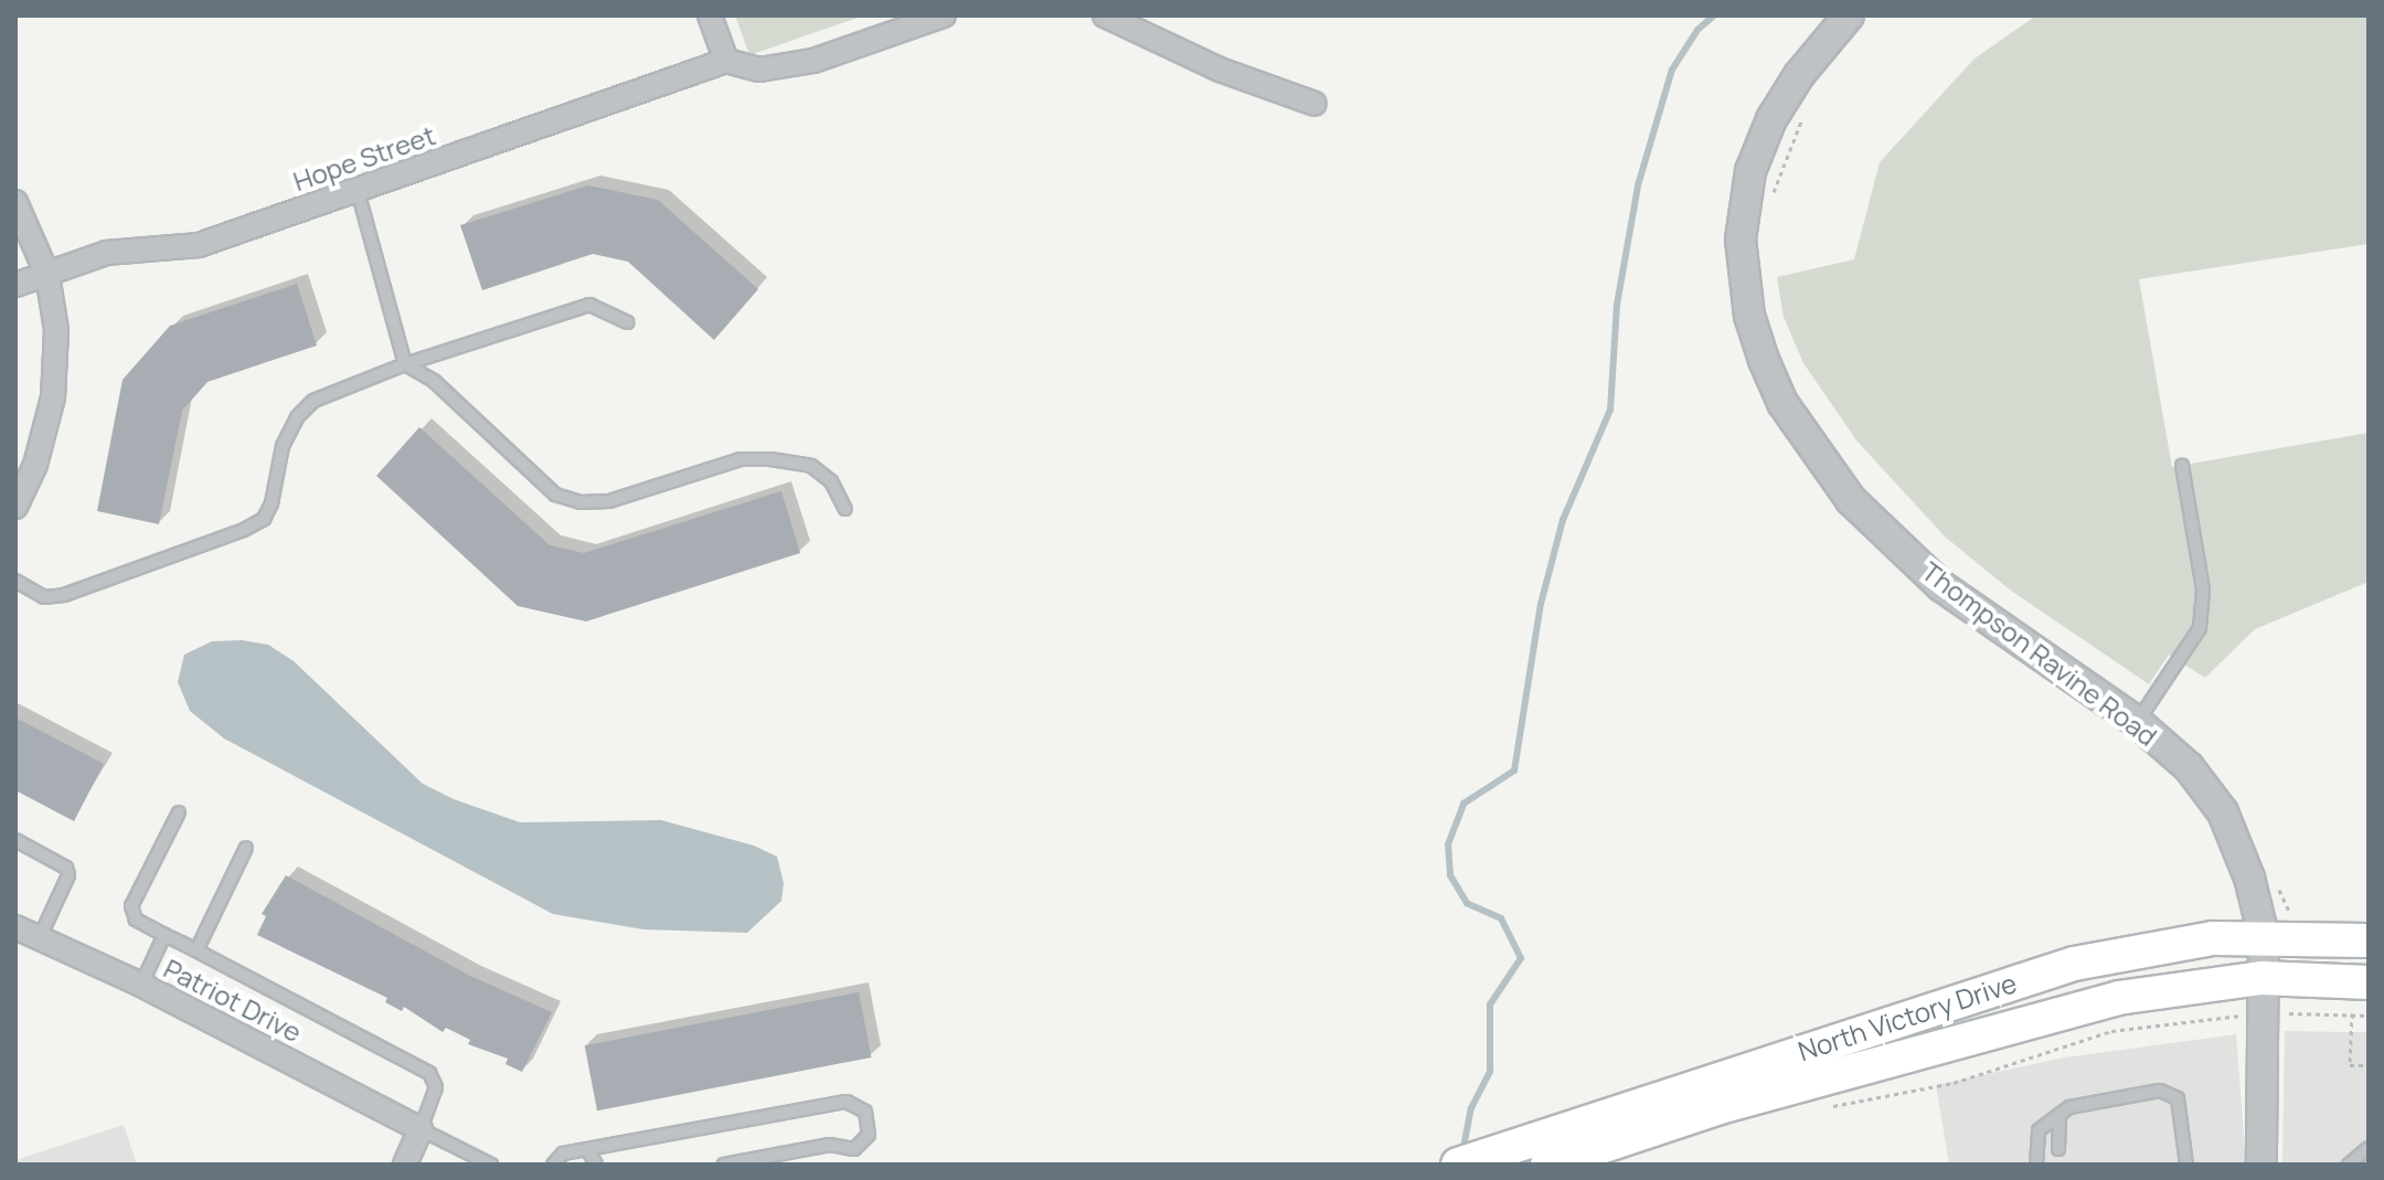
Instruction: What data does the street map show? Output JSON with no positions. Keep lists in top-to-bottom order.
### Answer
{
  "streets": {
    "main road": ["North Victory Drive"],
    "street": ["Hope Street", "Thompson Ravine Road", "Patriot Drive"]
  },
  "crossings": [
    ["Thompson Ravine Road", "North Victory Drive"]
  ]
}
